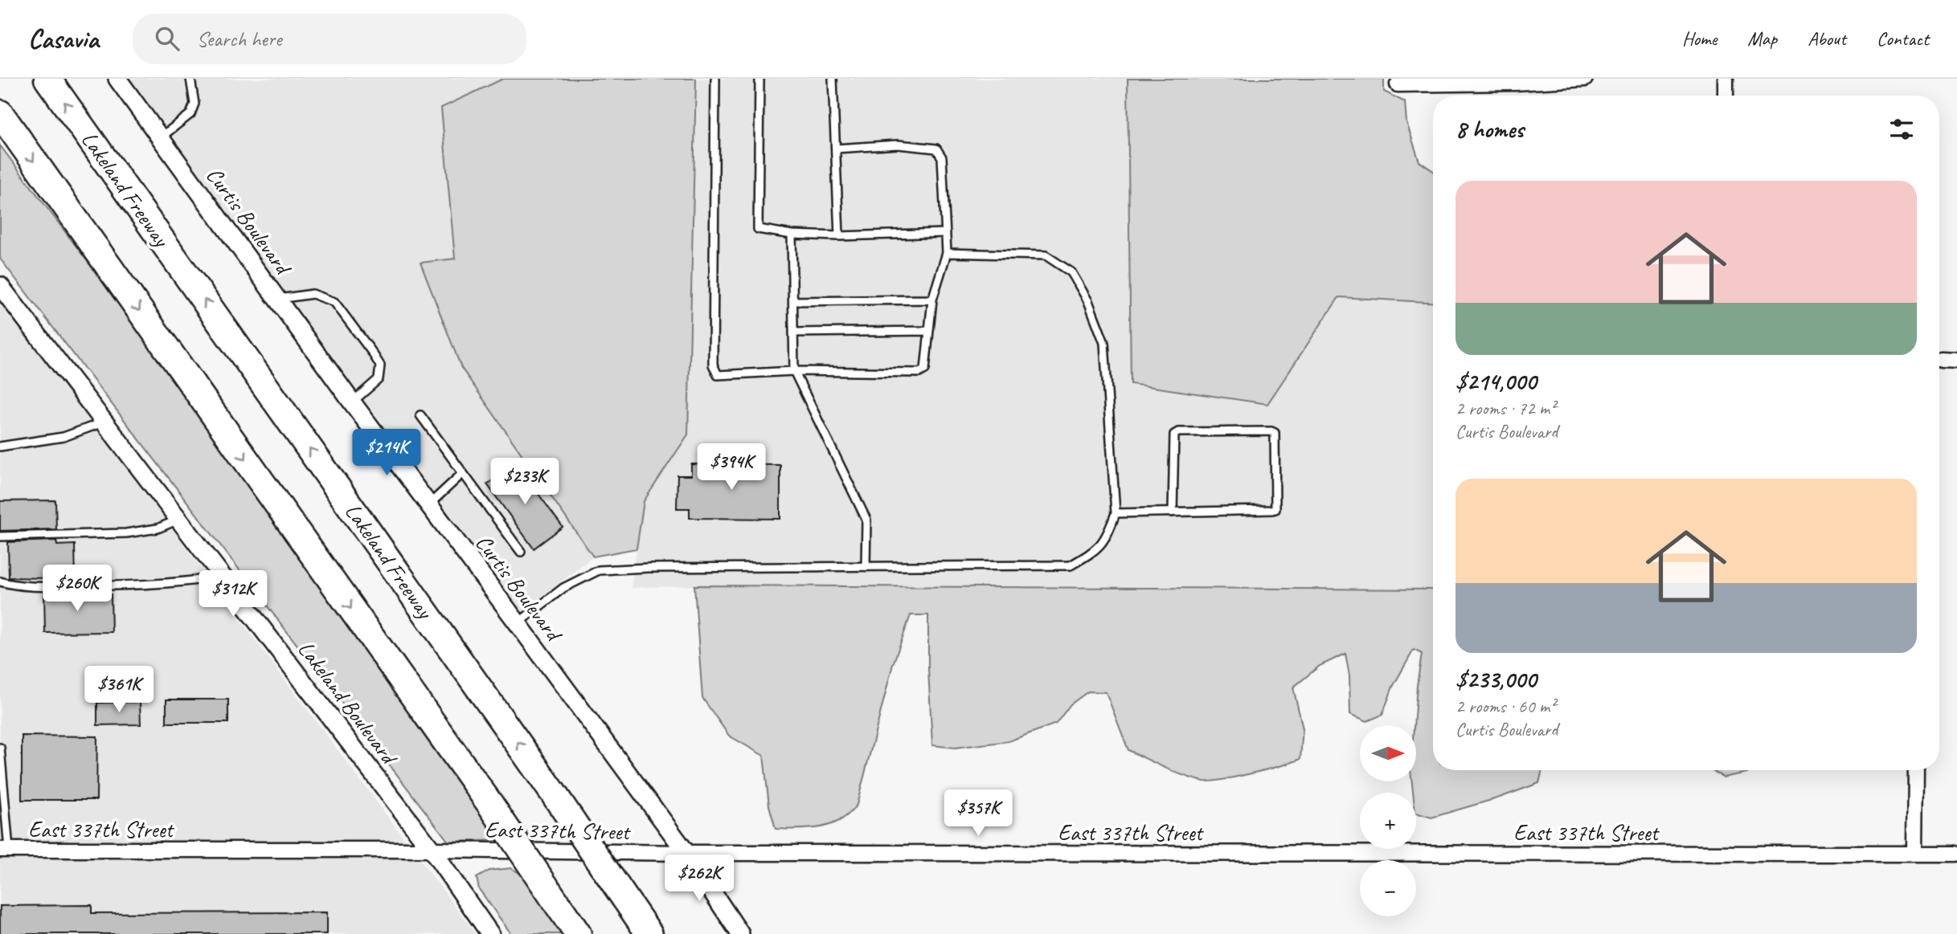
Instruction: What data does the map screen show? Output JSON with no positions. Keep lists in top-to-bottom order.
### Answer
{
  "streets": {
    "highway": ["Lakeland Freeway"],
    "street": ["Curtis Boulevard", "Lakeland Boulevard", "East 337th Street"]
  },
  "crossings": [
    ["Curtis Boulevard", "East 337th Street"],
    ["Lakeland Boulevard", "East 337th Street"]
  ],
  "north": "right",
  "page": {
    "header": "Casavia",
    "search": "Search here",
    "nav": [
      "Home",
      "Map",
      "About",
      "Contact"
    ],
    "heading": "8 homes",
    "list": [
      {
        "name": "$214,000",
        "note": "2 rooms · 72 m² · Curtis Boulevard"
      },
      {
        "name": "$233,000",
        "note": "2 rooms · 60 m² · Curtis Boulevard"
      }
    ],
    "price": [
      "$214K",
      "$394K",
      "$233K",
      "$260K",
      "$312K",
      "$361K",
      "$357K",
      "$262K"
    ],
    "map_buttons": ["+", "−"]
  }
}
